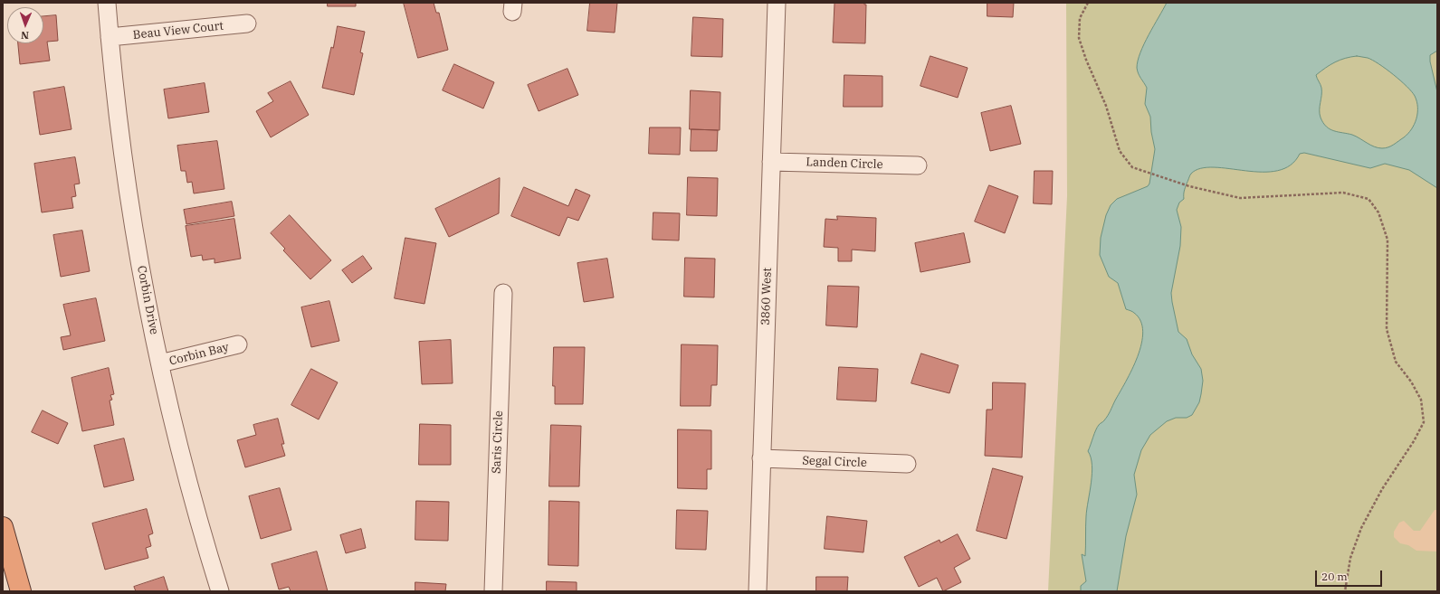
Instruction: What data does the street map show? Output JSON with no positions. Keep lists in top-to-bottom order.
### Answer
{
  "streets": {
    "street": [
      "Beau View Court",
      "Landen Circle",
      "3860 West",
      "Corbin Drive",
      "Corbin Bay",
      "Saris Circle",
      "Segal Circle"
    ]
  },
  "crossings": [
    ["Beau View Court", "Corbin Drive"],
    ["Landen Circle", "3860 West"],
    ["3860 West", "Segal Circle"],
    ["Corbin Drive", "Corbin Bay"]
  ],
  "scale_bar": "20 m",
  "north": "bottom"
}
